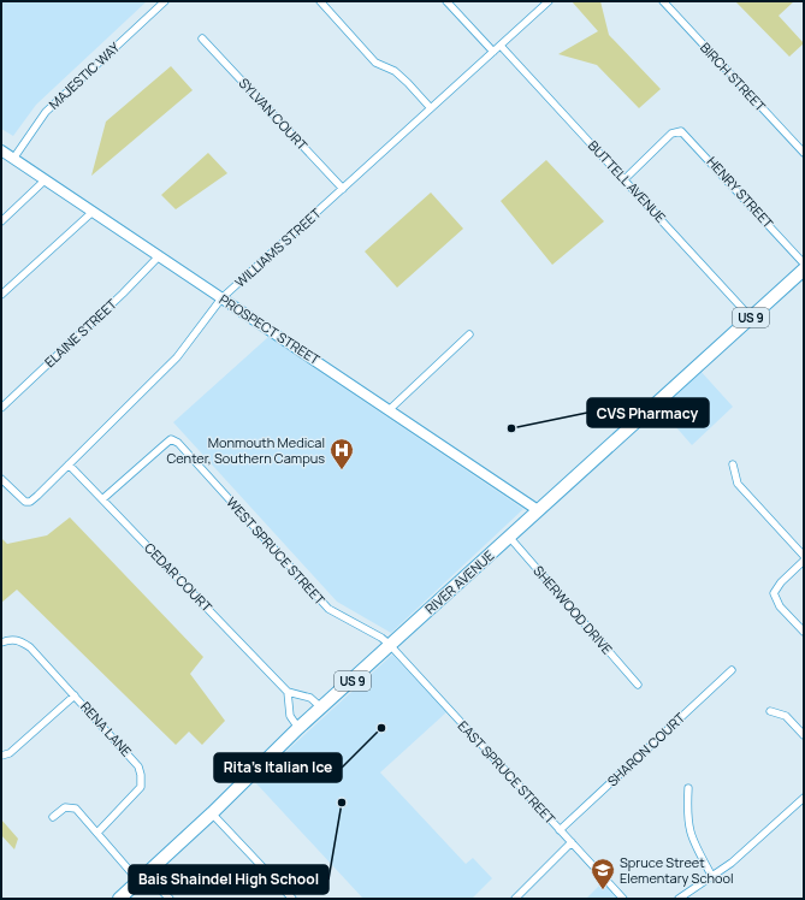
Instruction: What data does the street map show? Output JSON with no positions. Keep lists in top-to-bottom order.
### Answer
{
  "streets": {
    "highway": ["US 9", "RIVER AVENUE"],
    "street": [
      "MAJESTIC WAY",
      "BIRCH STREET",
      "SYLVAN COURT",
      "BUTTELL AVENUE",
      "HENRY STREET",
      "WILLIAMS STREET",
      "PROSPECT STREET",
      "ELAINE STREET",
      "WEST SPRUCE STREET",
      "CEDAR COURT",
      "SHERWOOD DRIVE",
      "RENA LANE",
      "SHARON COURT",
      "EAST SPRUCE STREET"
    ]
  },
  "crossings": [
    ["MAJESTIC WAY", "PROSPECT STREET"],
    ["SYLVAN COURT", "WILLIAMS STREET"],
    ["BUTTELL AVENUE", "HENRY STREET"],
    ["BUTTELL AVENUE", "WILLIAMS STREET"],
    ["BUTTELL AVENUE", "RIVER AVENUE"],
    ["WILLIAMS STREET", "PROSPECT STREET"],
    ["WILLIAMS STREET", "CEDAR COURT"],
    ["PROSPECT STREET", "ELAINE STREET"],
    ["PROSPECT STREET", "RIVER AVENUE"],
    ["WEST SPRUCE STREET", "CEDAR COURT"],
    ["WEST SPRUCE STREET", "RIVER AVENUE"],
    ["WEST SPRUCE STREET", "EAST SPRUCE STREET"],
    ["RIVER AVENUE", "SHERWOOD DRIVE"],
    ["RIVER AVENUE", "EAST SPRUCE STREET"],
    ["SHARON COURT", "EAST SPRUCE STREET"]
  ],
  "places": {
    "other": ["CVS Pharmacy", "Rita's Italian Ice", "Bais Shaindel High School"],
    "hospital": ["Monmouth Medical Center, Southern Campus"],
    "school or university": ["Spruce Street Elementary School"]
  }
}
